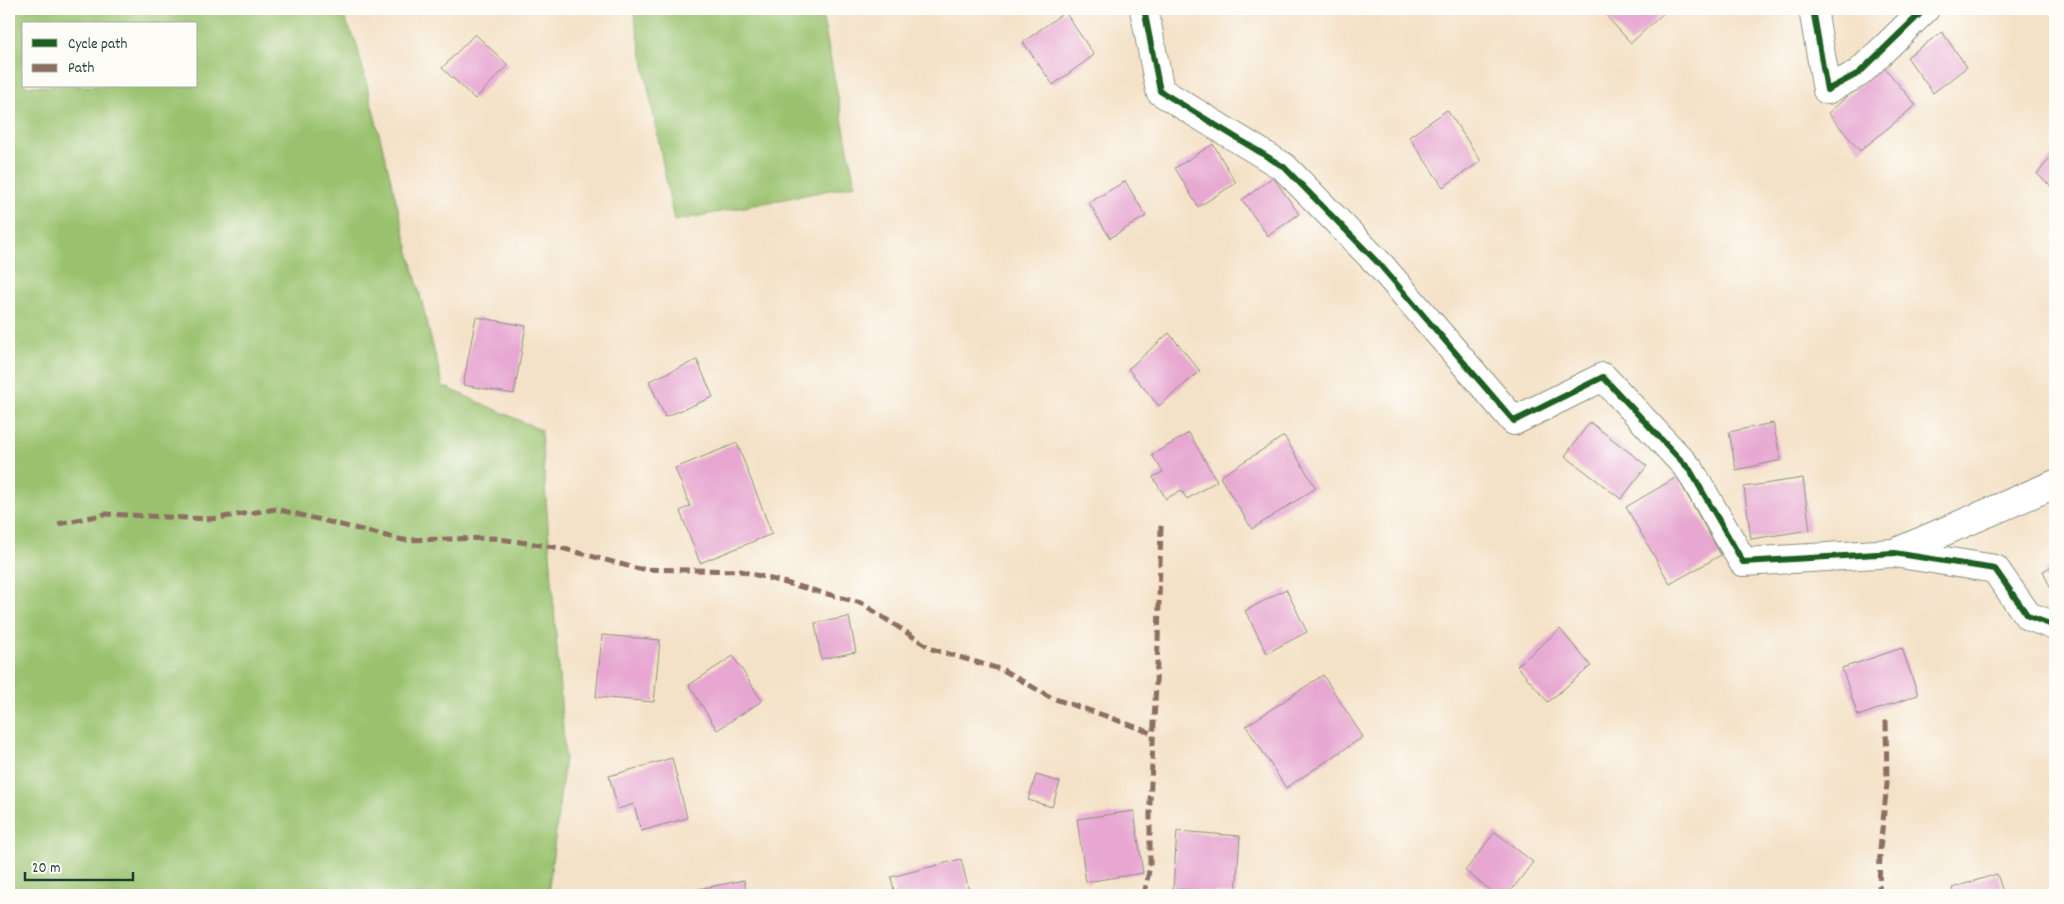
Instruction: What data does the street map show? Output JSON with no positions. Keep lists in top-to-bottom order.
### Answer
{
  "legend": ["Cycle path", "Path"],
  "scale_bar": "20 m"
}
